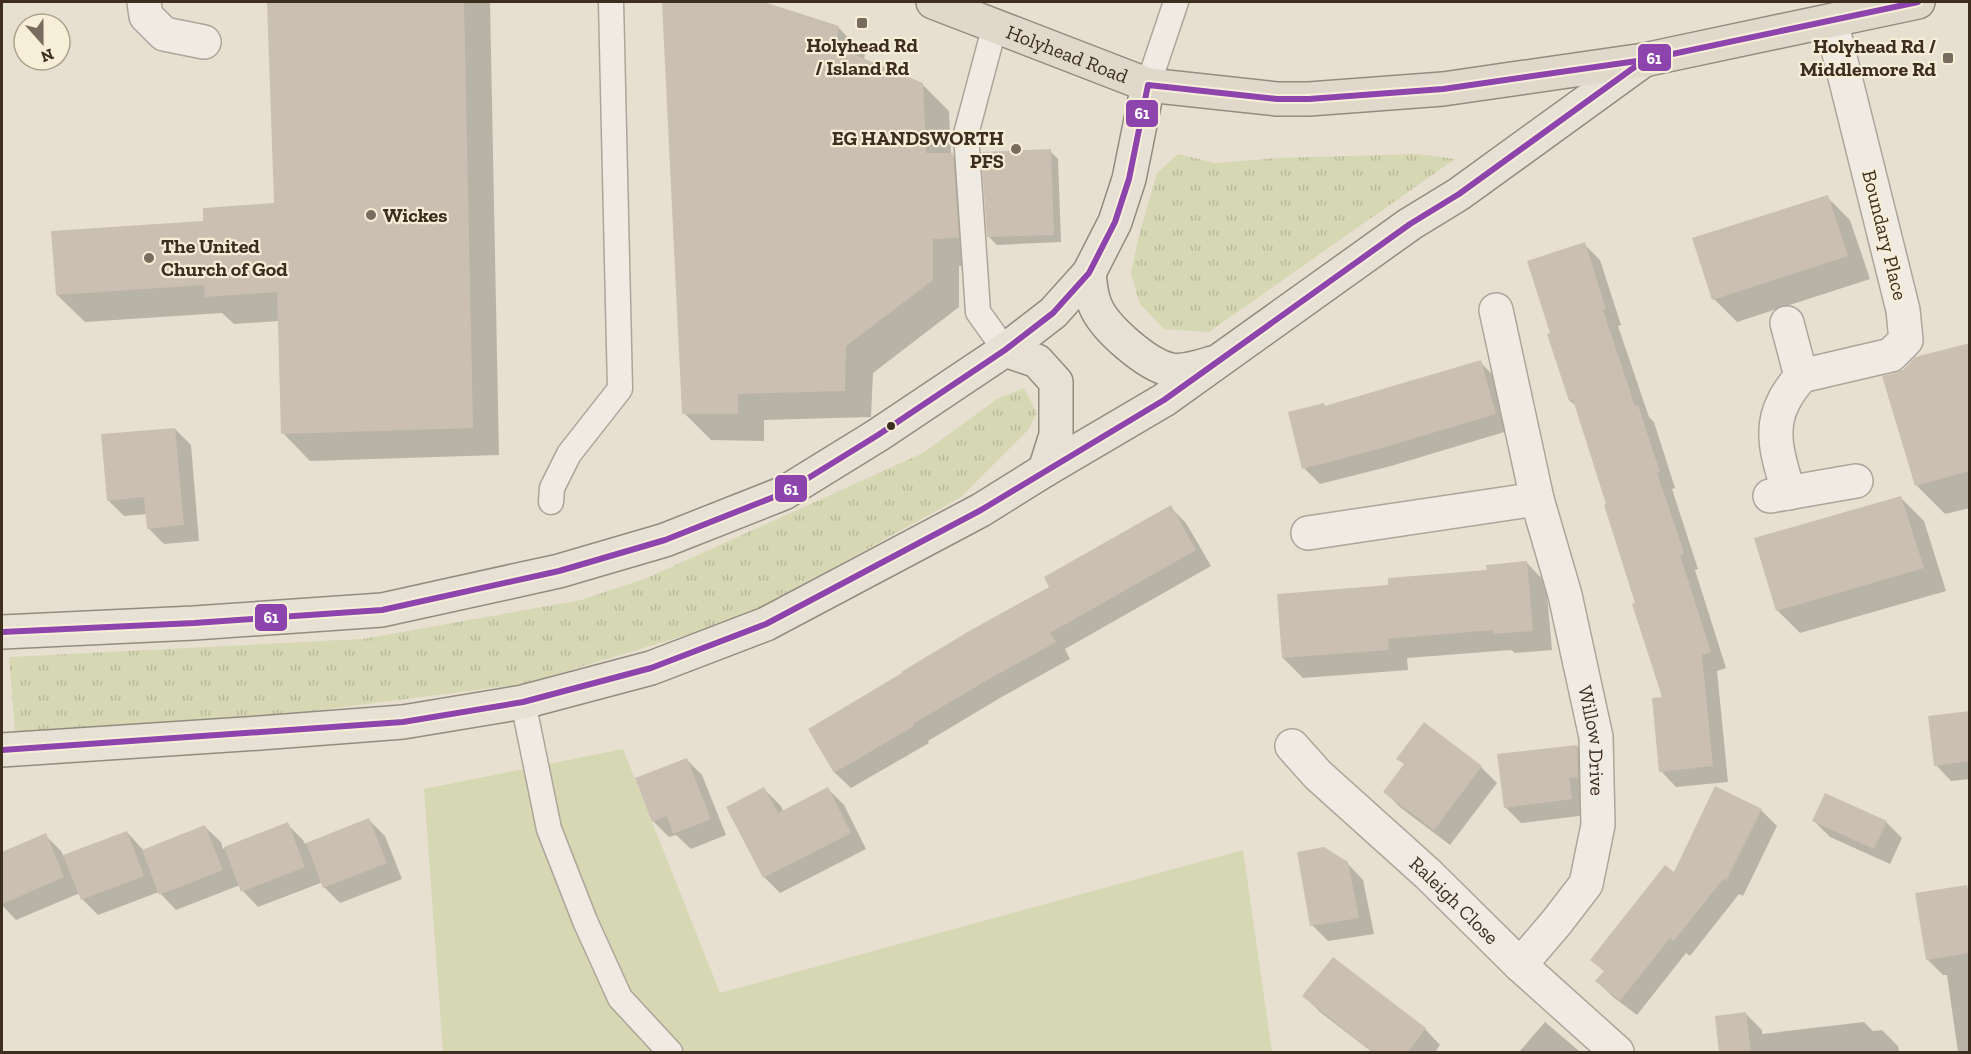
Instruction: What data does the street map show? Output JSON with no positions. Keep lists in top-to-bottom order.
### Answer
{
  "streets": {
    "highway": ["Holyhead Road"],
    "street": ["Boundary Place", "Willow Drive", "Raleigh Close"]
  },
  "crossings": [
    ["Holyhead Road", "Boundary Place"],
    ["Willow Drive", "Raleigh Close"]
  ],
  "places": {
    "transit": ["Holyhead Rd / Island Rd", "Holyhead Rd / Middlemore Rd"],
    "other": ["EG HANDSWORTH PFS", "Wickes", "The United Church of God"]
  },
  "lines": ["transit line 61"],
  "north": "bottom"
}
